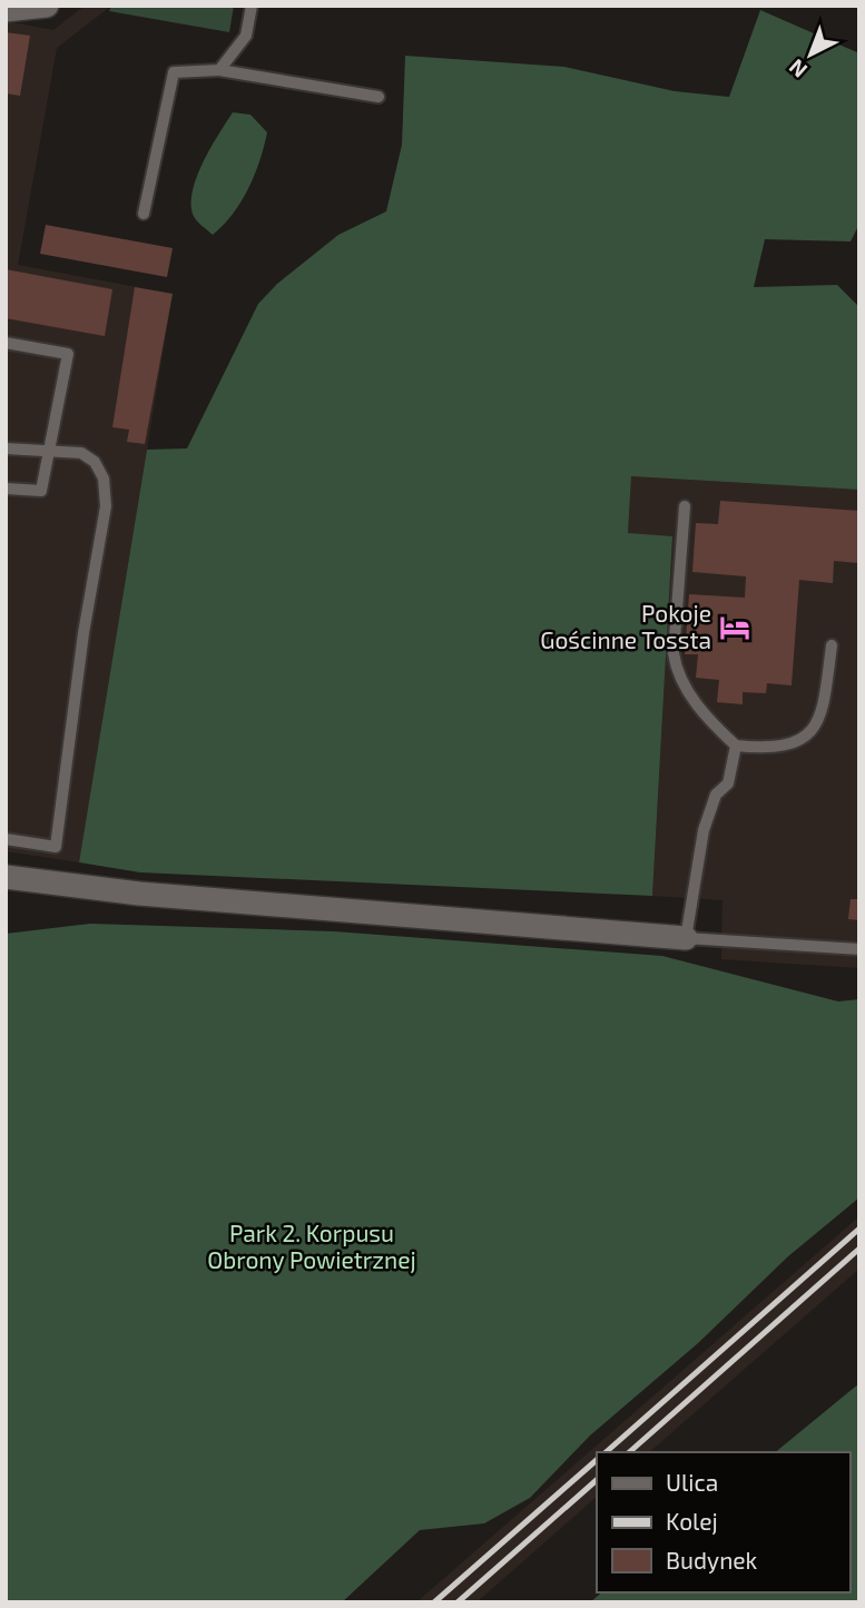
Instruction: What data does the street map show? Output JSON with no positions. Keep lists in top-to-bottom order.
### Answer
{
  "parks": ["Park 2. Korpusu Obrony Powietrznej"],
  "places": {
    "hotel": ["Pokoje Gościnne Tossta"]
  },
  "legend": ["Ulica", "Kolej", "Budynek"],
  "north": "bottom left"
}
